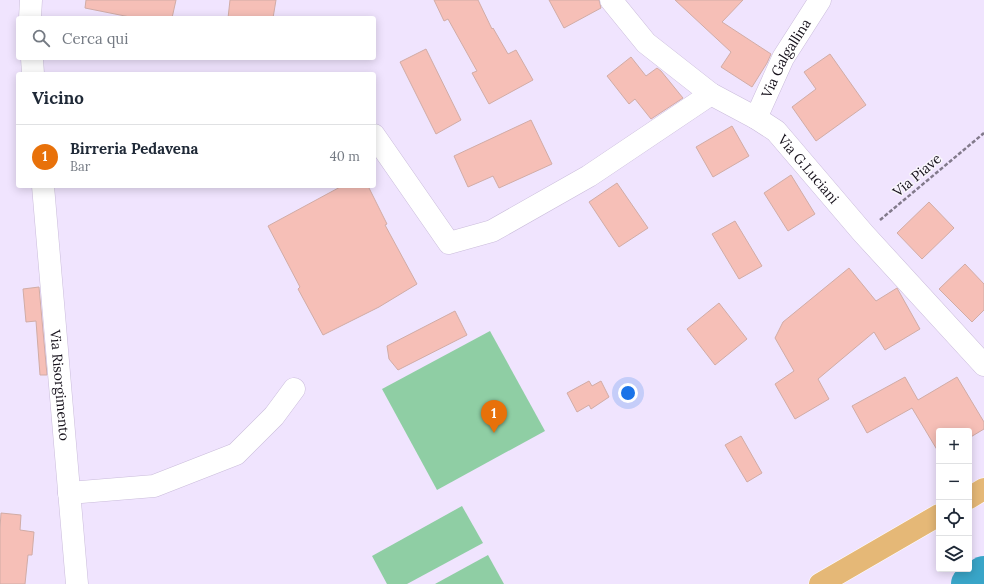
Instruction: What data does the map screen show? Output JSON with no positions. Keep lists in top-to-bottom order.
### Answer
{
  "streets": {
    "street": ["Via Galgallina", "Via G.Luciani", "Via Risorgimento"],
    "path": ["Via Piave"]
  },
  "crossings": [
    ["Via Galgallina", "Via G.Luciani"],
    ["Via G.Luciani", "Via Piave"]
  ],
  "page": {
    "search": "Cerca qui",
    "heading": "Vicino",
    "list": [
      {
        "mark": "1",
        "name": "Birreria Pedavena",
        "note": "Bar",
        "value": "40 m"
      }
    ],
    "pins": "1",
    "map_buttons": ["+", "−"]
  }
}
